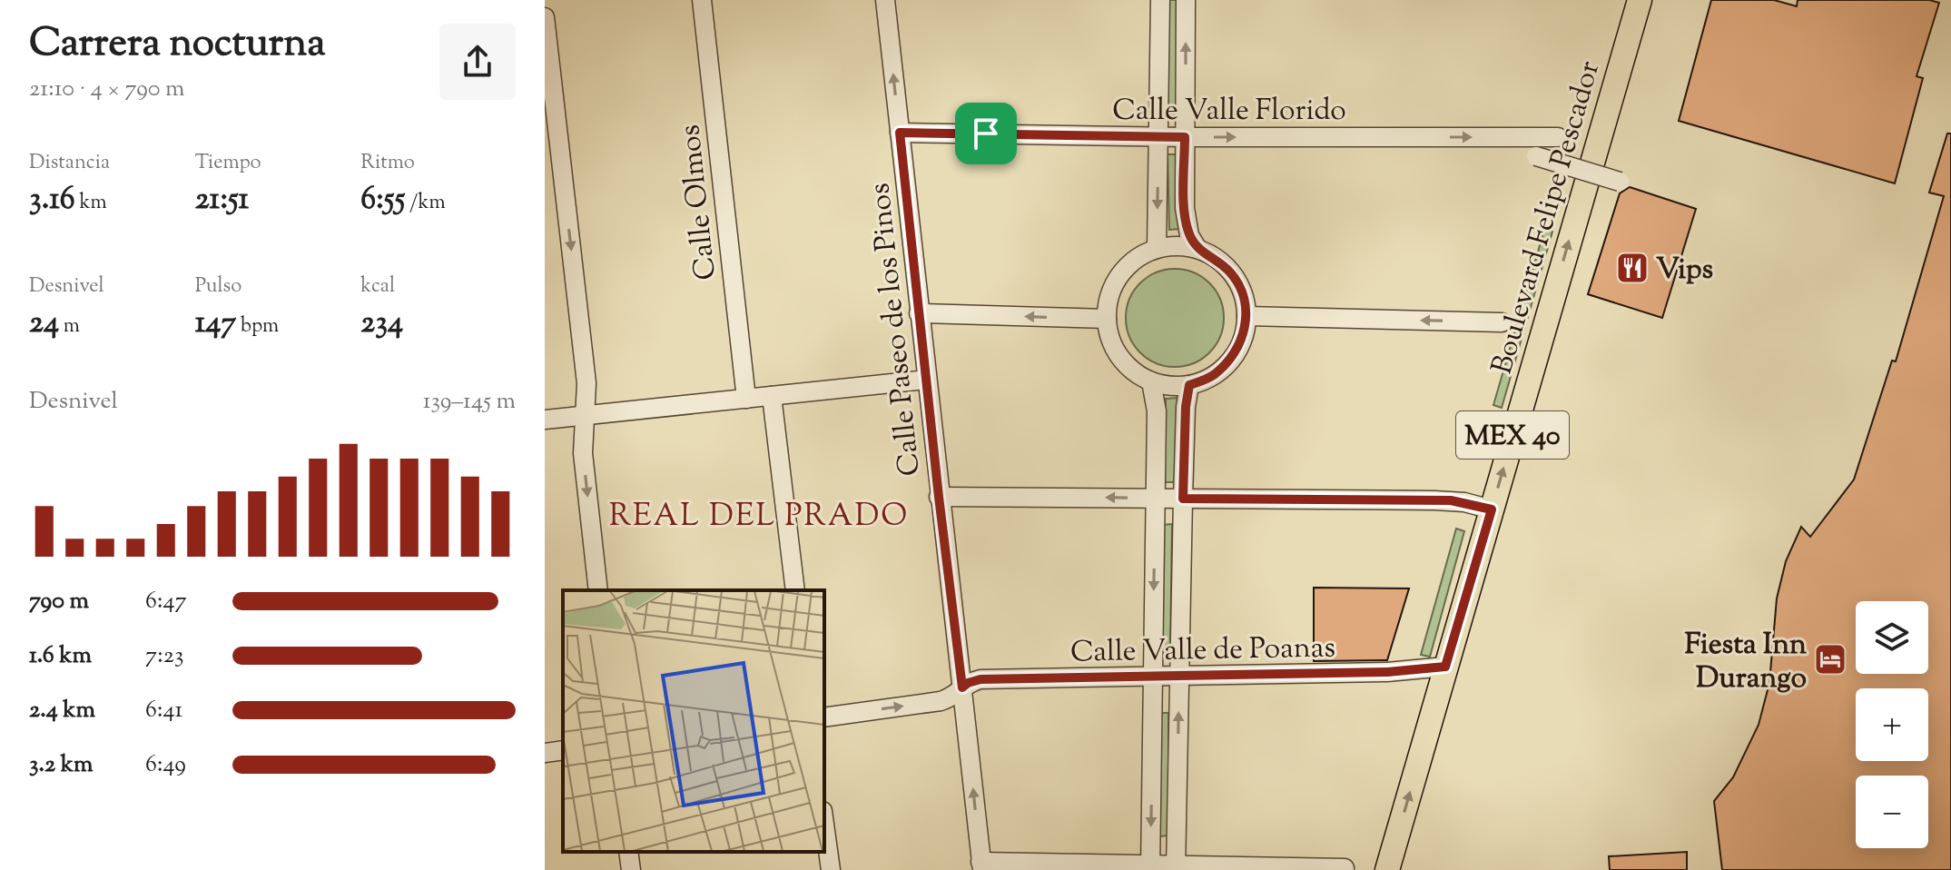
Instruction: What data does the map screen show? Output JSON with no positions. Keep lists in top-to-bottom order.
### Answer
{
  "streets": {
    "main road": ["Boulevard Felipe Pescador", "MEX 40"],
    "street": [
      "Calle Valle Florido",
      "Calle Olmos",
      "Calle Paseo de los Pinos",
      "Calle Valle de Poanas"
    ]
  },
  "crossings": [
    ["Calle Valle Florido", "Calle Paseo de los Pinos"],
    ["Boulevard Felipe Pescador", "Calle Valle de Poanas"],
    ["Calle Paseo de los Pinos", "Calle Valle de Poanas"]
  ],
  "one_way": ["Calle Valle Florido", "Boulevard Felipe Pescador", "Calle Paseo de los Pinos"],
  "districts": ["REAL DEL PRADO"],
  "places": {
    "restaurant": ["Vips"],
    "hotel": ["Fiesta Inn Durango"]
  },
  "page": {
    "heading": ["Carrera nocturna", "21:10 · 4 × 790 m"],
    "stats": [
      ["Distancia", "3.16 km"],
      ["Tiempo", "21:51"],
      ["Ritmo", "6:55 /km"],
      ["Desnivel", "24 m"],
      ["Pulso", "147 bpm"],
      ["kcal", "234"]
    ],
    "chart": ["Desnivel", "139–145 m"],
    "list": [
      {
        "name": "790 m",
        "note": "6:47"
      },
      {
        "name": "1.6 km",
        "note": "7:23"
      },
      {
        "name": "2.4 km",
        "note": "6:41"
      },
      {
        "name": "3.2 km",
        "note": "6:49"
      }
    ],
    "map_buttons": ["+", "−"]
  }
}
